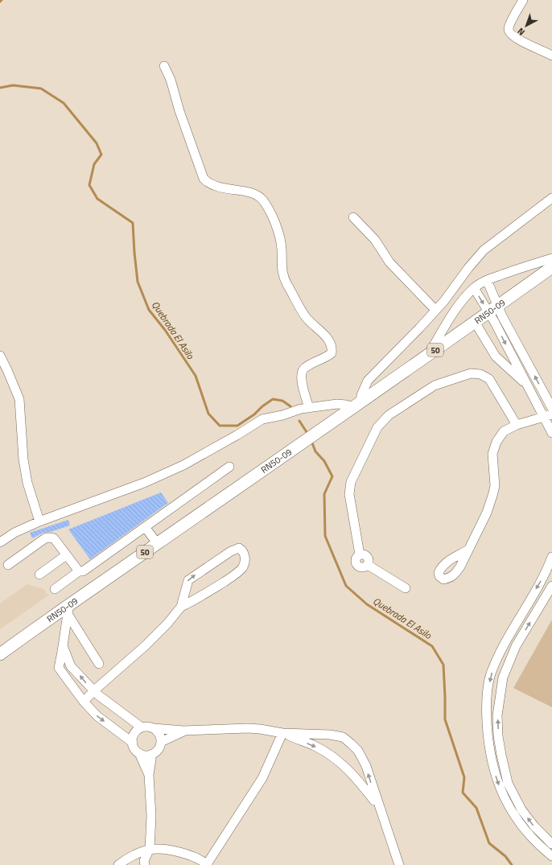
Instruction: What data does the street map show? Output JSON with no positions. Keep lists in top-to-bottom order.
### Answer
{
  "streets": {
    "main road": ["RN50-09", "50"]
  },
  "water": ["Quebrada El Asilo"],
  "north": "bottom left"
}
